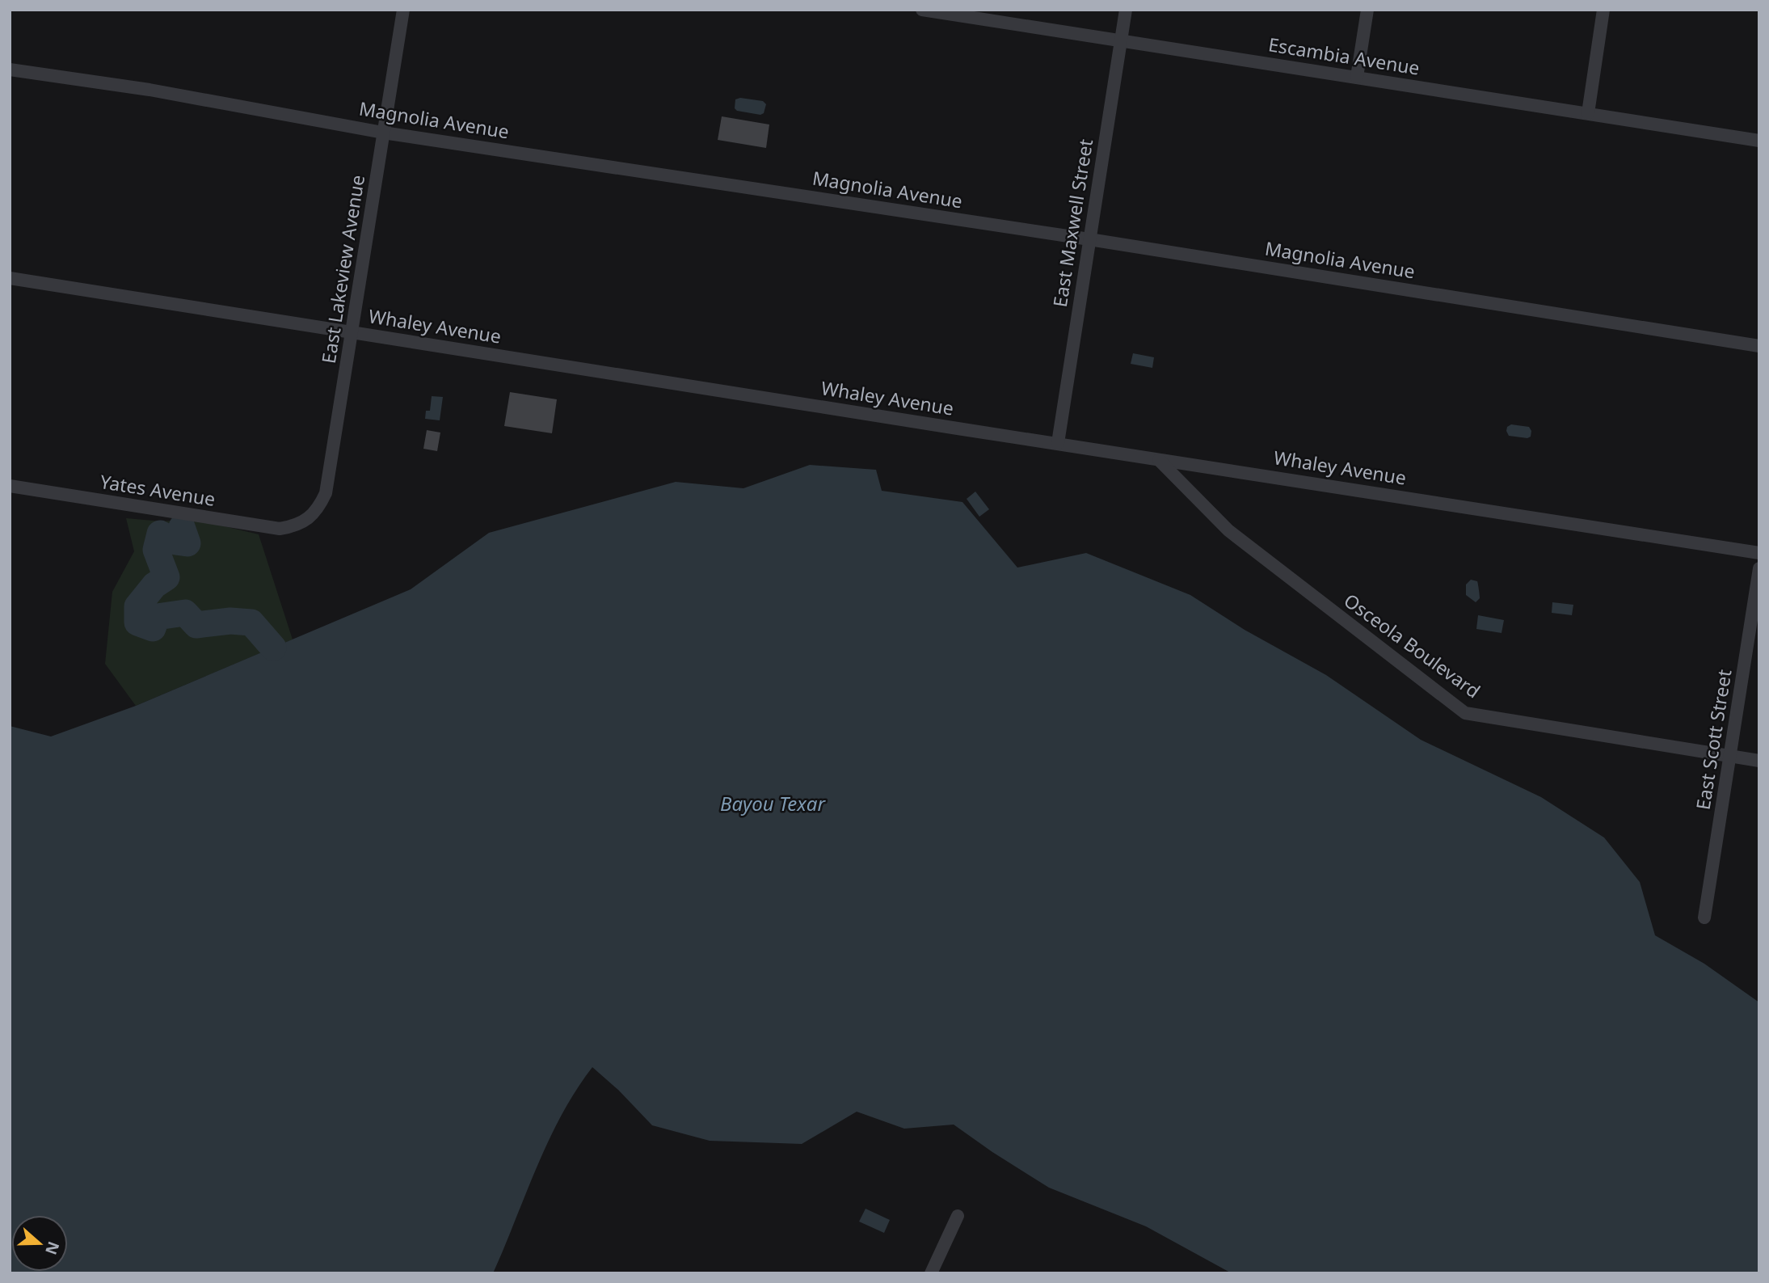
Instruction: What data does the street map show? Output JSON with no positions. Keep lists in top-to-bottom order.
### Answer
{
  "streets": {
    "street": [
      "Escambia Avenue",
      "Magnolia Avenue",
      "East Maxwell Street",
      "East Lakeview Avenue",
      "Whaley Avenue",
      "Yates Avenue",
      "Osceola Boulevard",
      "East Scott Street"
    ]
  },
  "crossings": [
    ["Escambia Avenue", "East Maxwell Street"],
    ["Magnolia Avenue", "East Maxwell Street"],
    ["Magnolia Avenue", "East Lakeview Avenue"],
    ["East Maxwell Street", "Whaley Avenue"],
    ["East Lakeview Avenue", "Whaley Avenue"],
    ["East Lakeview Avenue", "Yates Avenue"],
    ["Whaley Avenue", "Osceola Boulevard"],
    ["Osceola Boulevard", "East Scott Street"]
  ],
  "water": ["Bayou Texar"],
  "north": "right"
}
